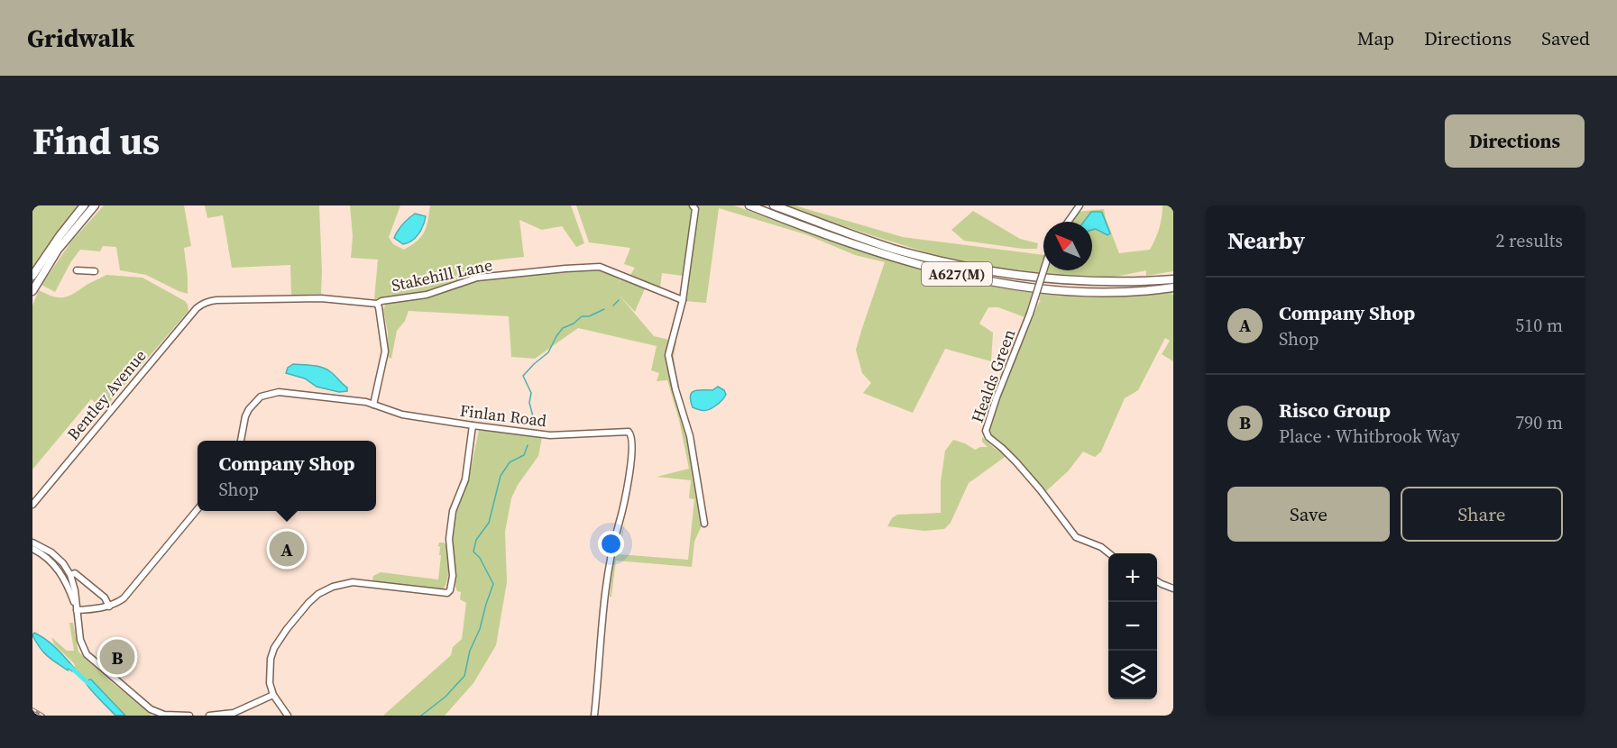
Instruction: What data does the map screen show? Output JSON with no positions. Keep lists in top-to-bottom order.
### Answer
{
  "streets": {
    "highway": ["A627(M)"],
    "street": [
      "Stakehill Lane",
      "Healds Green",
      "Bentley Avenue",
      "Finlan Road"
    ]
  },
  "crossings": [
    ["Stakehill Lane", "Bentley Avenue"]
  ],
  "north": "top left",
  "page": {
    "header": "Gridwalk",
    "nav": ["Map", "Directions", "Saved"],
    "title": "Find us",
    "buttons": [
      "Directions",
      ["Save", "Share"]
    ],
    "heading": ["Nearby", "2 results"],
    "list": [
      {
        "mark": "A",
        "name": "Company Shop",
        "note": "Shop",
        "value": "510 m"
      },
      {
        "mark": "B",
        "name": "Risco Group",
        "note": "Place · Whitbrook Way",
        "value": "790 m"
      }
    ],
    "popup": ["Company Shop", "Shop"],
    "pins": ["A", "B"],
    "map_buttons": ["+", "−"]
  }
}
